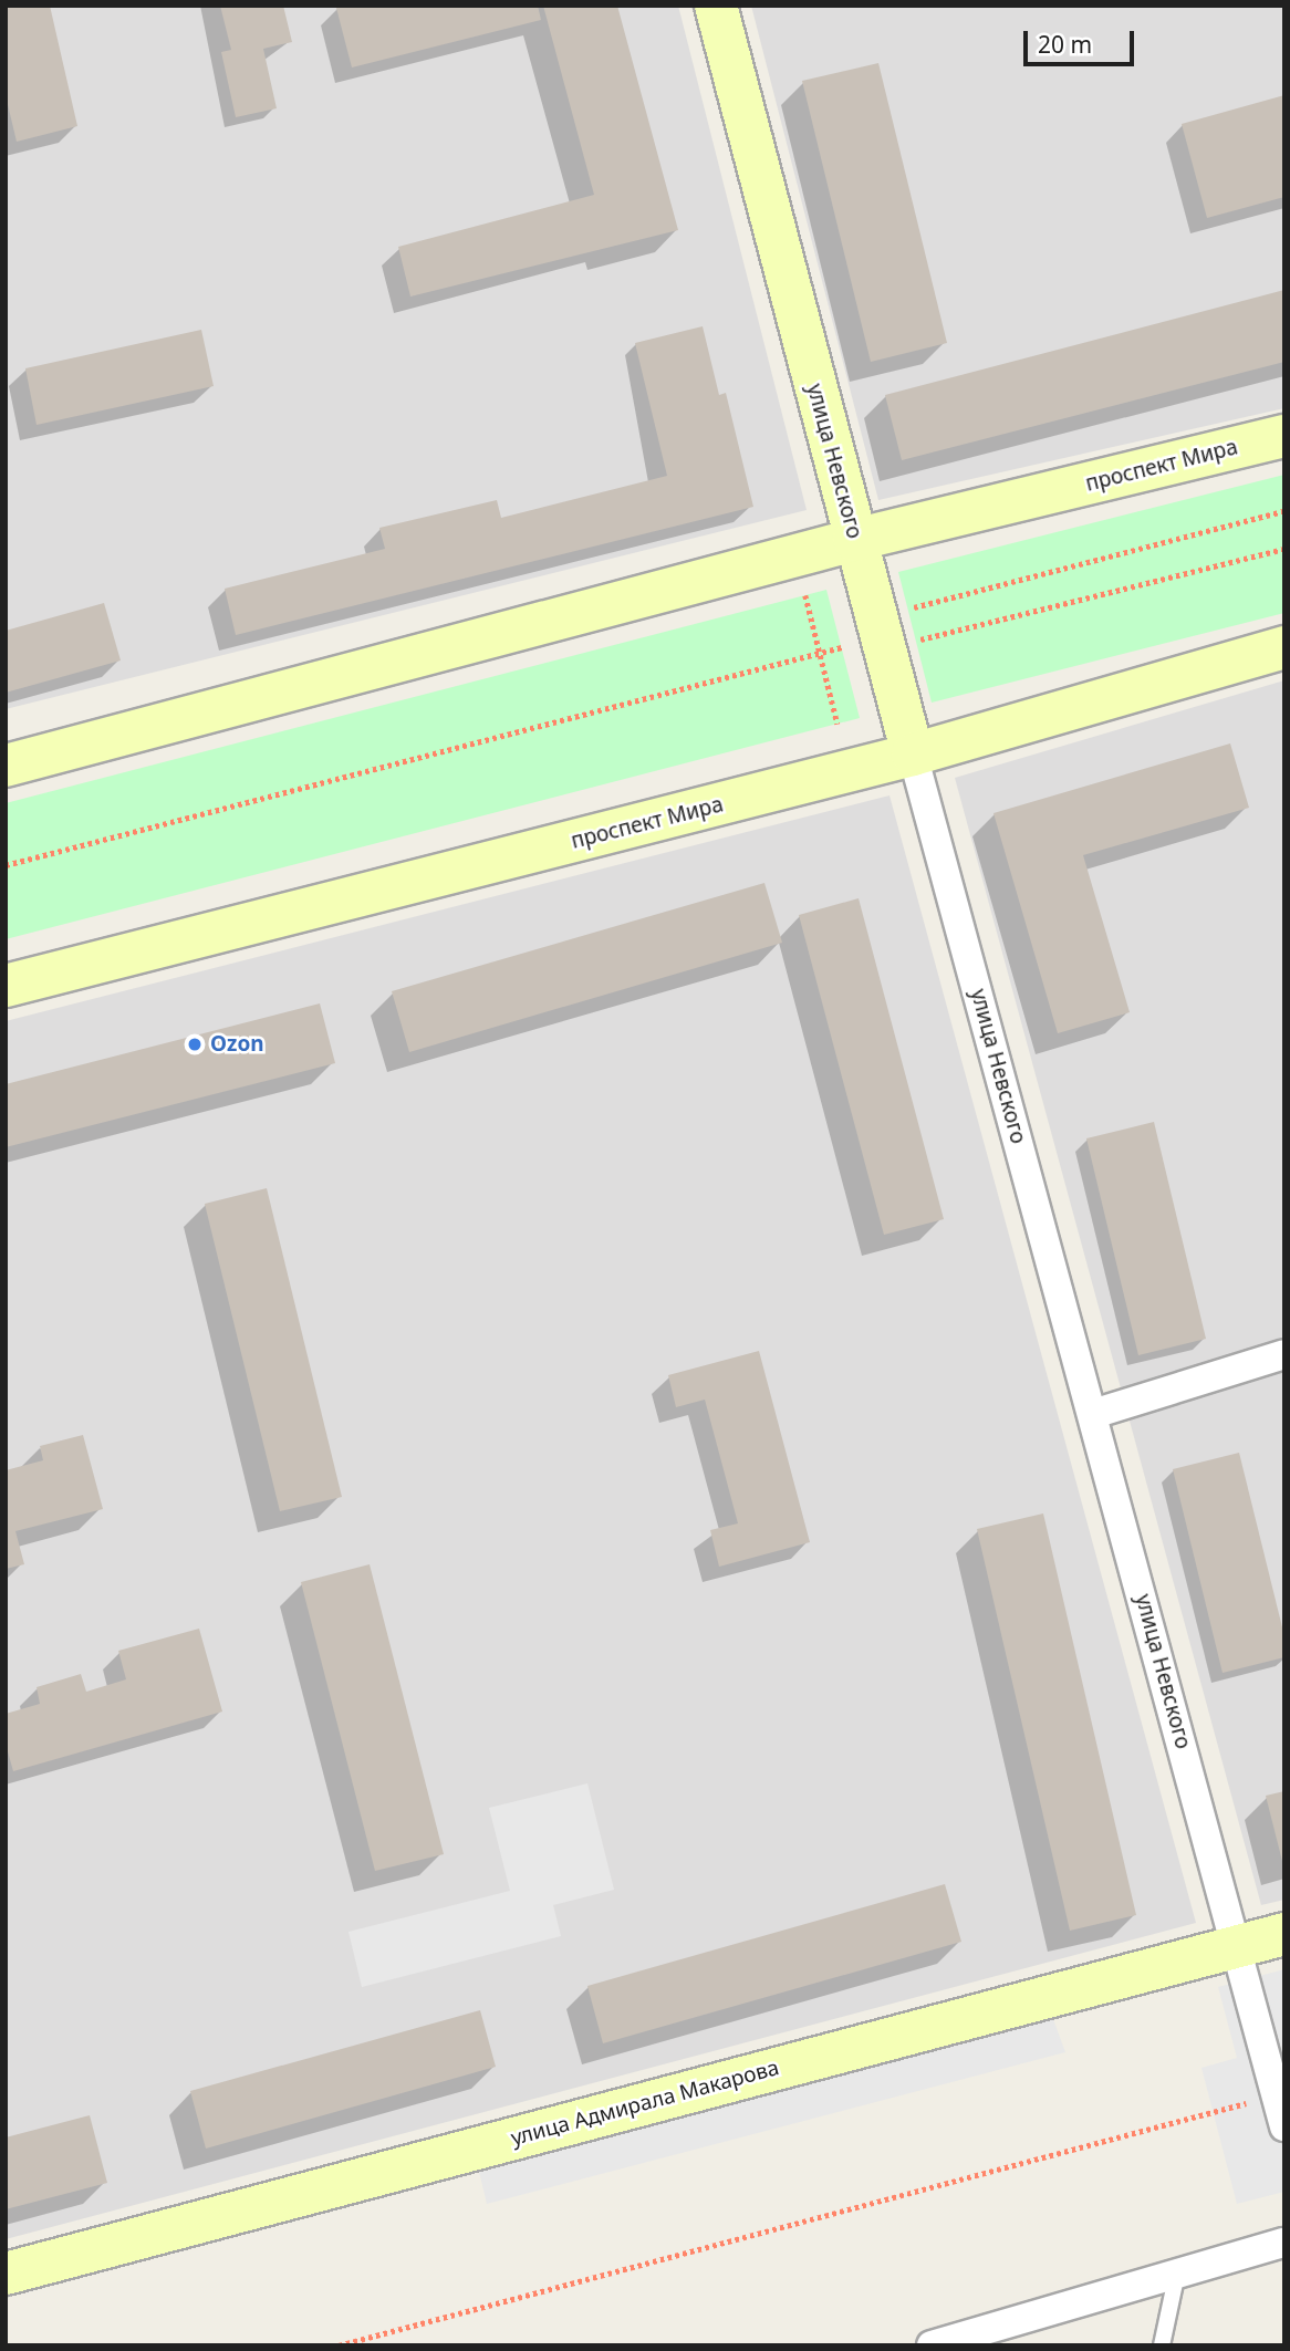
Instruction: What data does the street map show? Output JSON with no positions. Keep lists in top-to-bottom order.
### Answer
{
  "streets": {
    "main road": ["улица Невского", "проспект Мира", "улица Адмирала Макарова"]
  },
  "crossings": [
    ["улица Невского", "проспект Мира"],
    ["улица Невского", "улица Адмирала Макарова"]
  ],
  "places": ["Ozon"],
  "scale_bar": "20 m"
}
